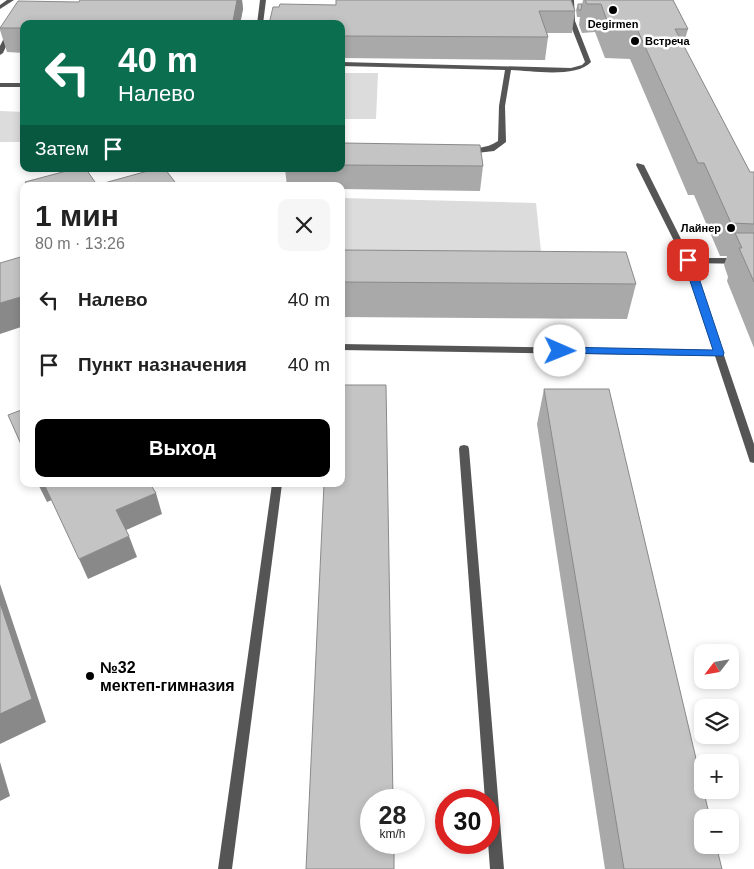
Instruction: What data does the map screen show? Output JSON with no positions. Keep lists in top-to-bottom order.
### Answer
{
  "places": [
    "Degirmen",
    "Встреча",
    "Лайнер",
    "№32 мектеп-гимназия"
  ],
  "north": "bottom left",
  "page": {
    "turn": ["40 m", "Налево"],
    "then": "Затем",
    "heading": ["1 мин", "80 m · 13:26"],
    "list": [
      {
        "name": "Налево",
        "value": "40 m"
      },
      {
        "name": "Пункт назначения",
        "value": "40 m"
      }
    ],
    "buttons": "Выход",
    "map_buttons": ["+", "−"],
    "speed": "28 km/h",
    "limit": "30"
  }
}
